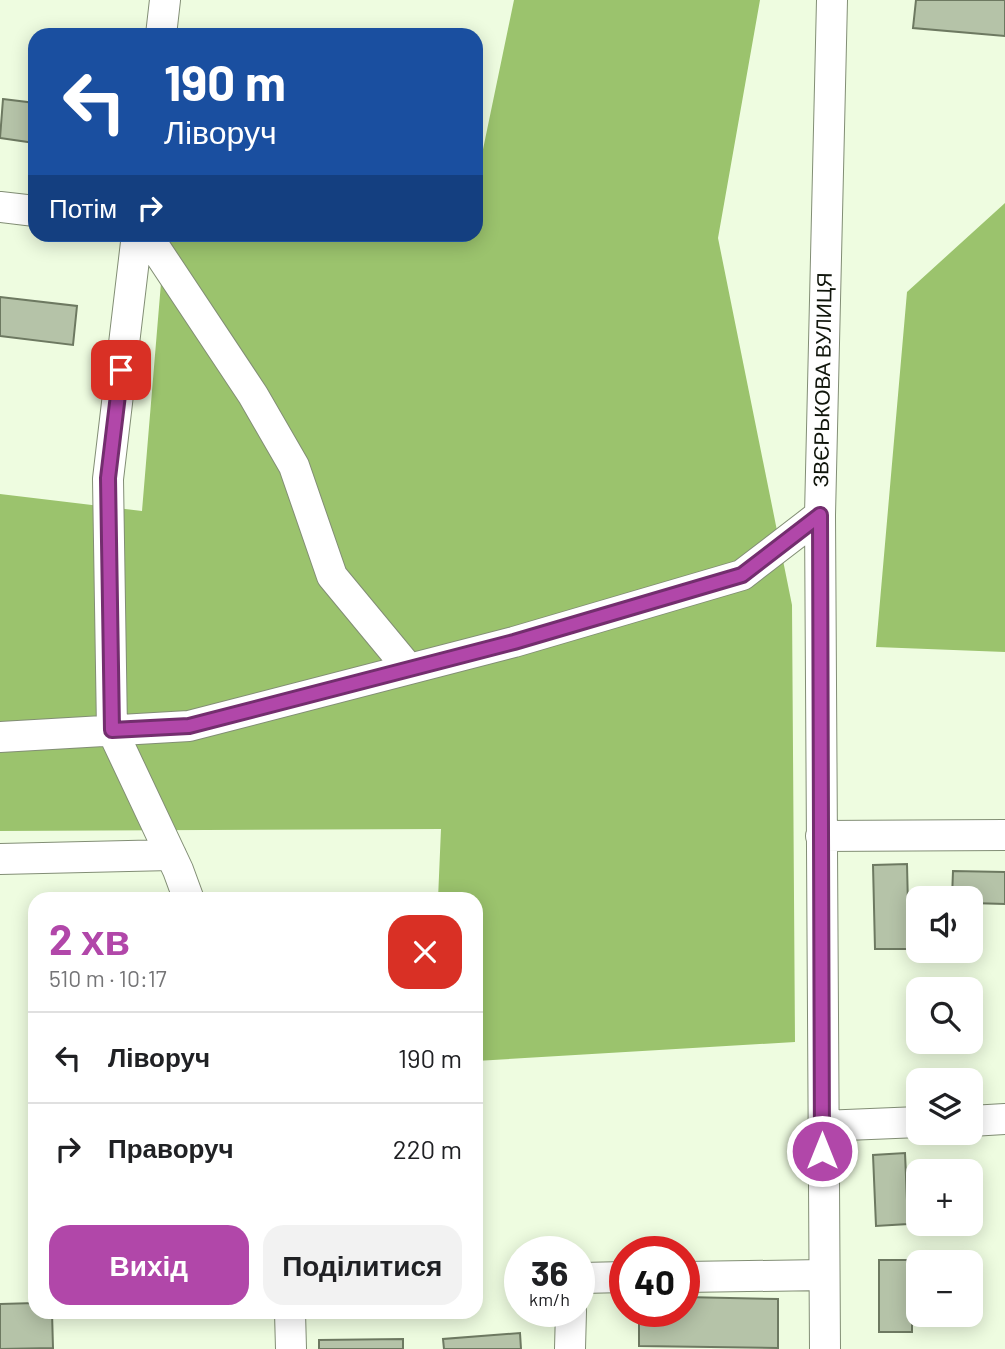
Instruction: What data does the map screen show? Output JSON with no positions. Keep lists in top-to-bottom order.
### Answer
{
  "streets": {
    "street": ["ЗВЄРЬКОВА ВУЛИЦЯ"]
  },
  "page": {
    "turn": ["190 m", "Ліворуч"],
    "then": "Потім",
    "map_buttons": ["+", "−"],
    "heading": ["2 хв", "510 m · 10:17"],
    "list": [
      {
        "name": "Ліворуч",
        "value": "190 m"
      },
      {
        "name": "Праворуч",
        "value": "220 m"
      }
    ],
    "buttons": ["Вихід", "Поділитися"],
    "speed": "36 km/h",
    "limit": "40"
  }
}
